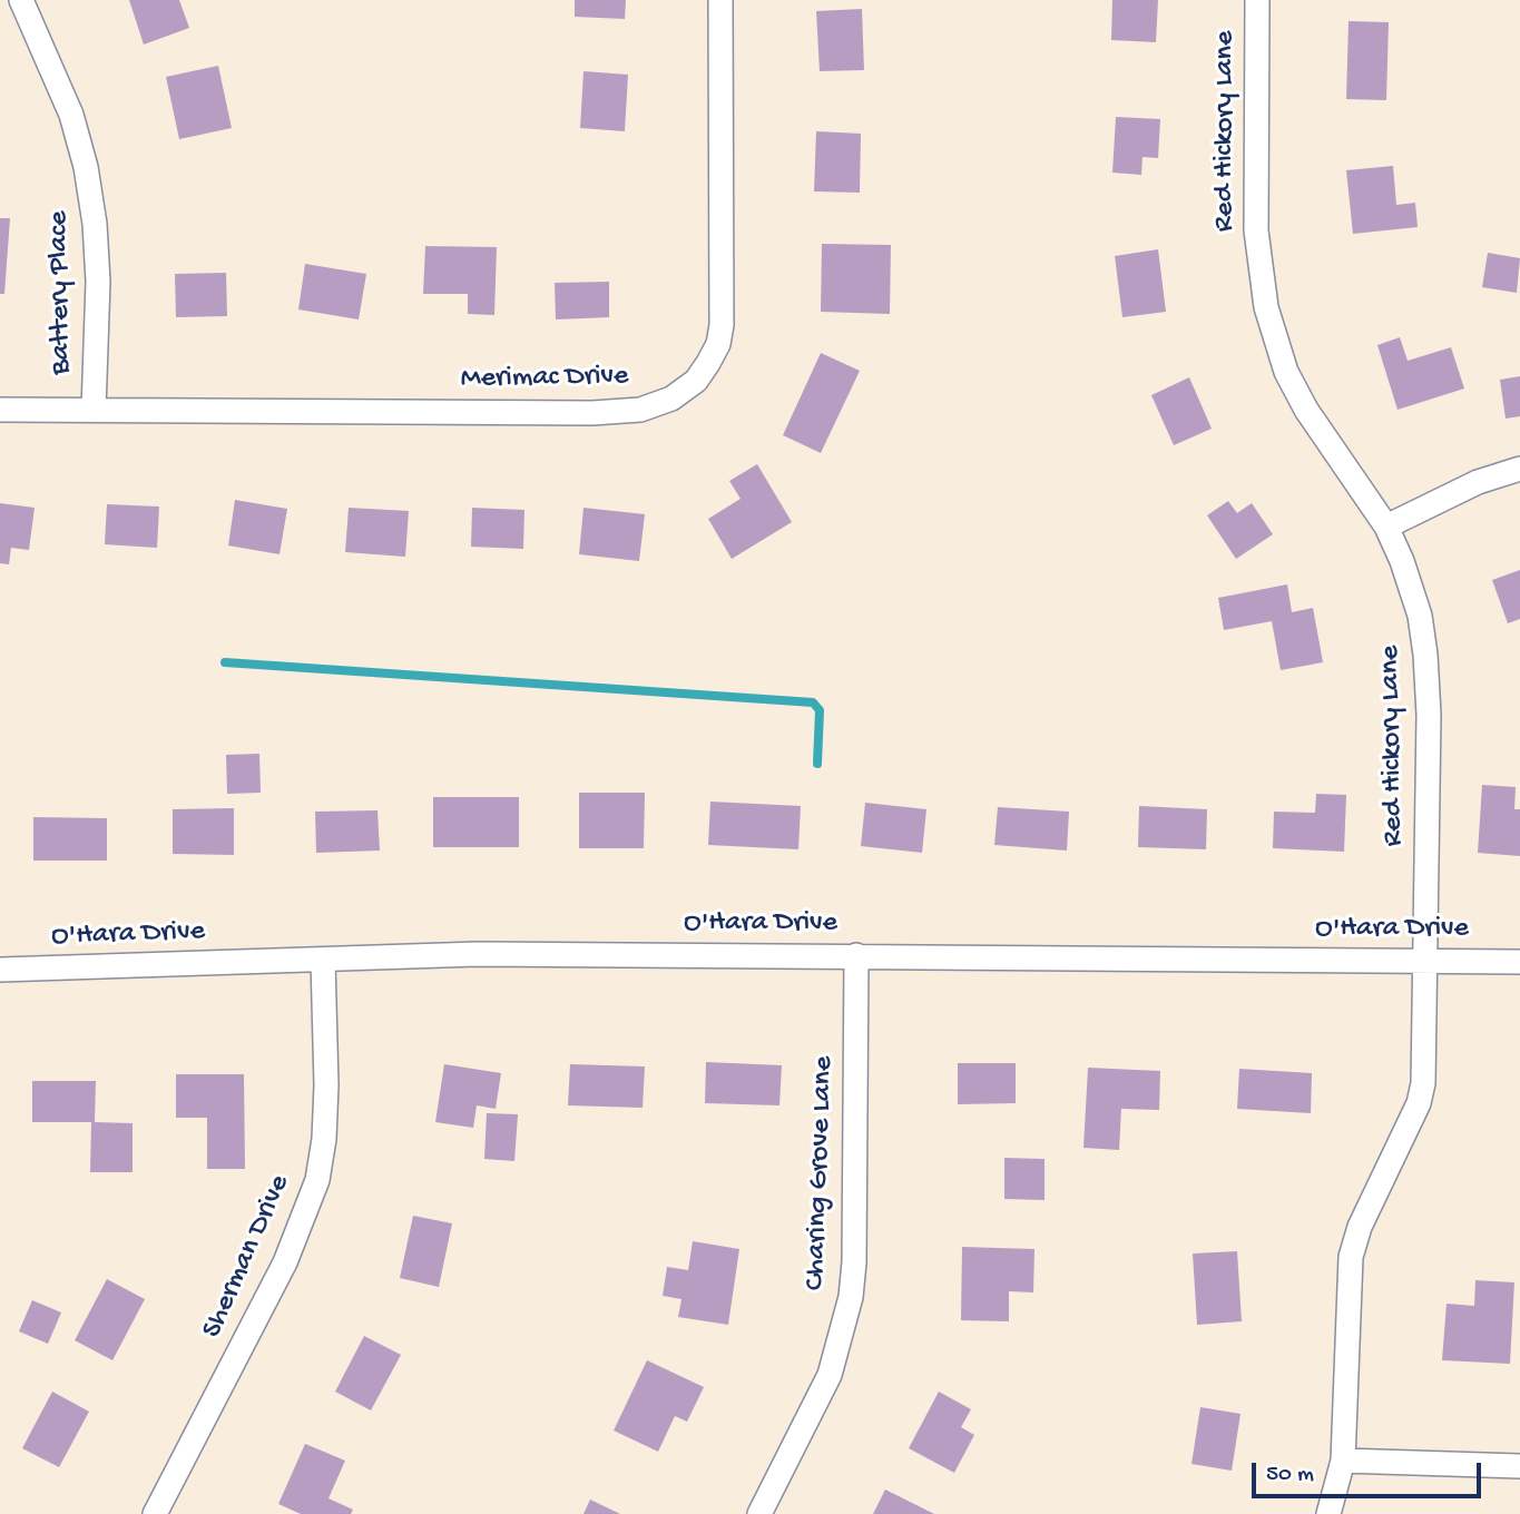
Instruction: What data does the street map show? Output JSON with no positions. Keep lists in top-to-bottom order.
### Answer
{
  "streets": {
    "street": [
      "Red Hickory Lane",
      "Battery Place",
      "Merimac Drive",
      "O'Hara Drive",
      "Charing Grove Lane",
      "Sherman Drive"
    ]
  },
  "crossings": [
    ["Red Hickory Lane", "O'Hara Drive"],
    ["Battery Place", "Merimac Drive"],
    ["O'Hara Drive", "Charing Grove Lane"],
    ["O'Hara Drive", "Sherman Drive"]
  ],
  "scale_bar": "50 m"
}
